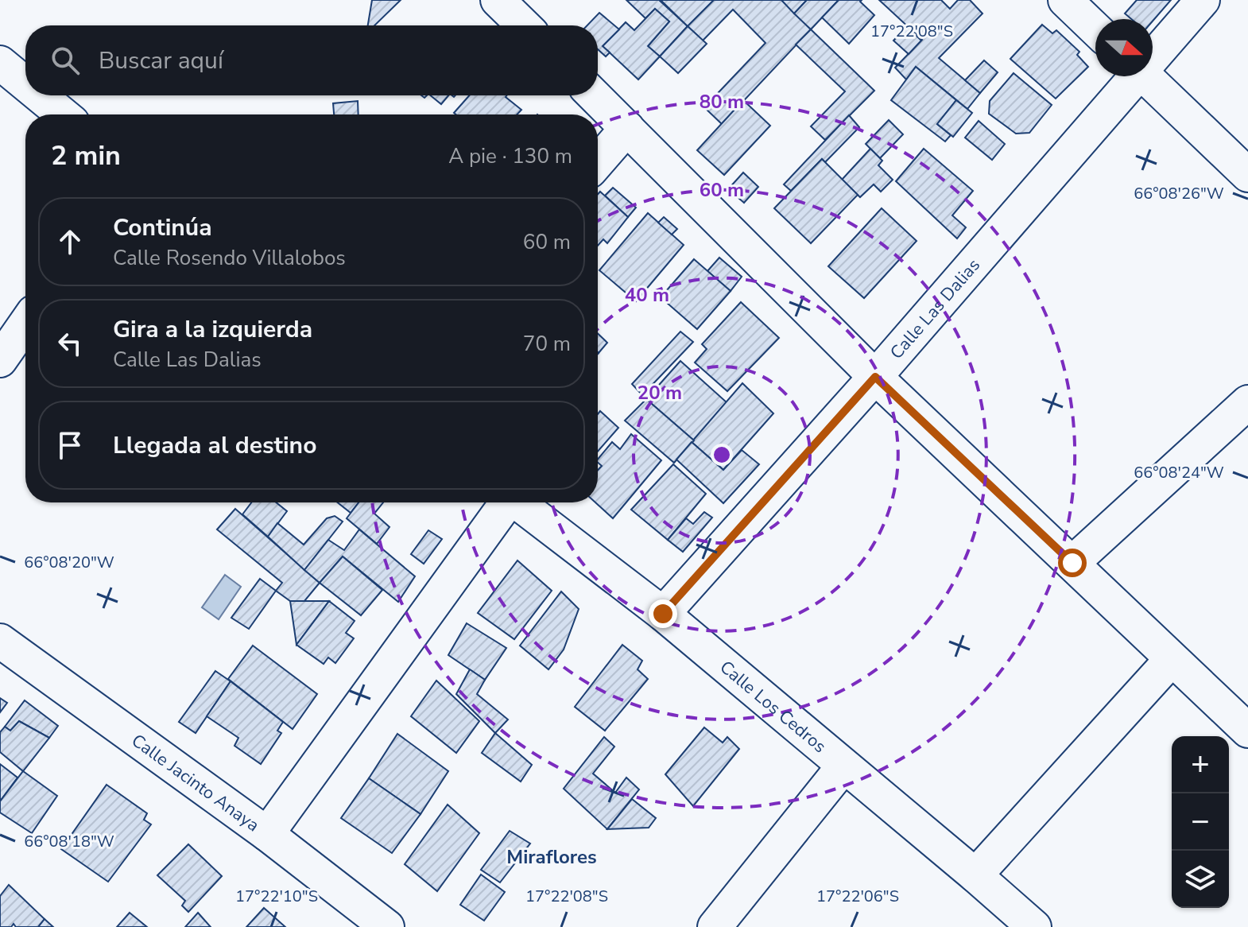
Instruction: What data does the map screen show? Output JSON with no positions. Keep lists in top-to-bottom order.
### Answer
{
  "streets": {
    "street": ["Calle Las Dalias", "Calle Los Cedros", "Calle Jacinto Anaya"]
  },
  "crossings": [
    ["Calle Las Dalias", "Calle Los Cedros"]
  ],
  "districts": ["Miraflores"],
  "north": "right",
  "page": {
    "search": "Buscar aquí",
    "heading": ["2 min", "A pie · 130 m"],
    "list": [
      ["Continúa", "Calle Rosendo Villalobos", "60 m"],
      ["Gira a la izquierda", "Calle Las Dalias", "70 m"],
      "Llegada al destino"
    ],
    "map_buttons": ["+", "−"]
  },
  "coordinates": [
    "17°22'08\"S",
    "66°08'26\"W",
    "66°08'24\"W",
    "66°08'20\"W",
    "66°08'18\"W",
    "17°22'10\"S",
    "17°22'06\"S"
  ],
  "rings": [
    "80 m",
    "60 m",
    "40 m",
    "20 m"
  ]
}
